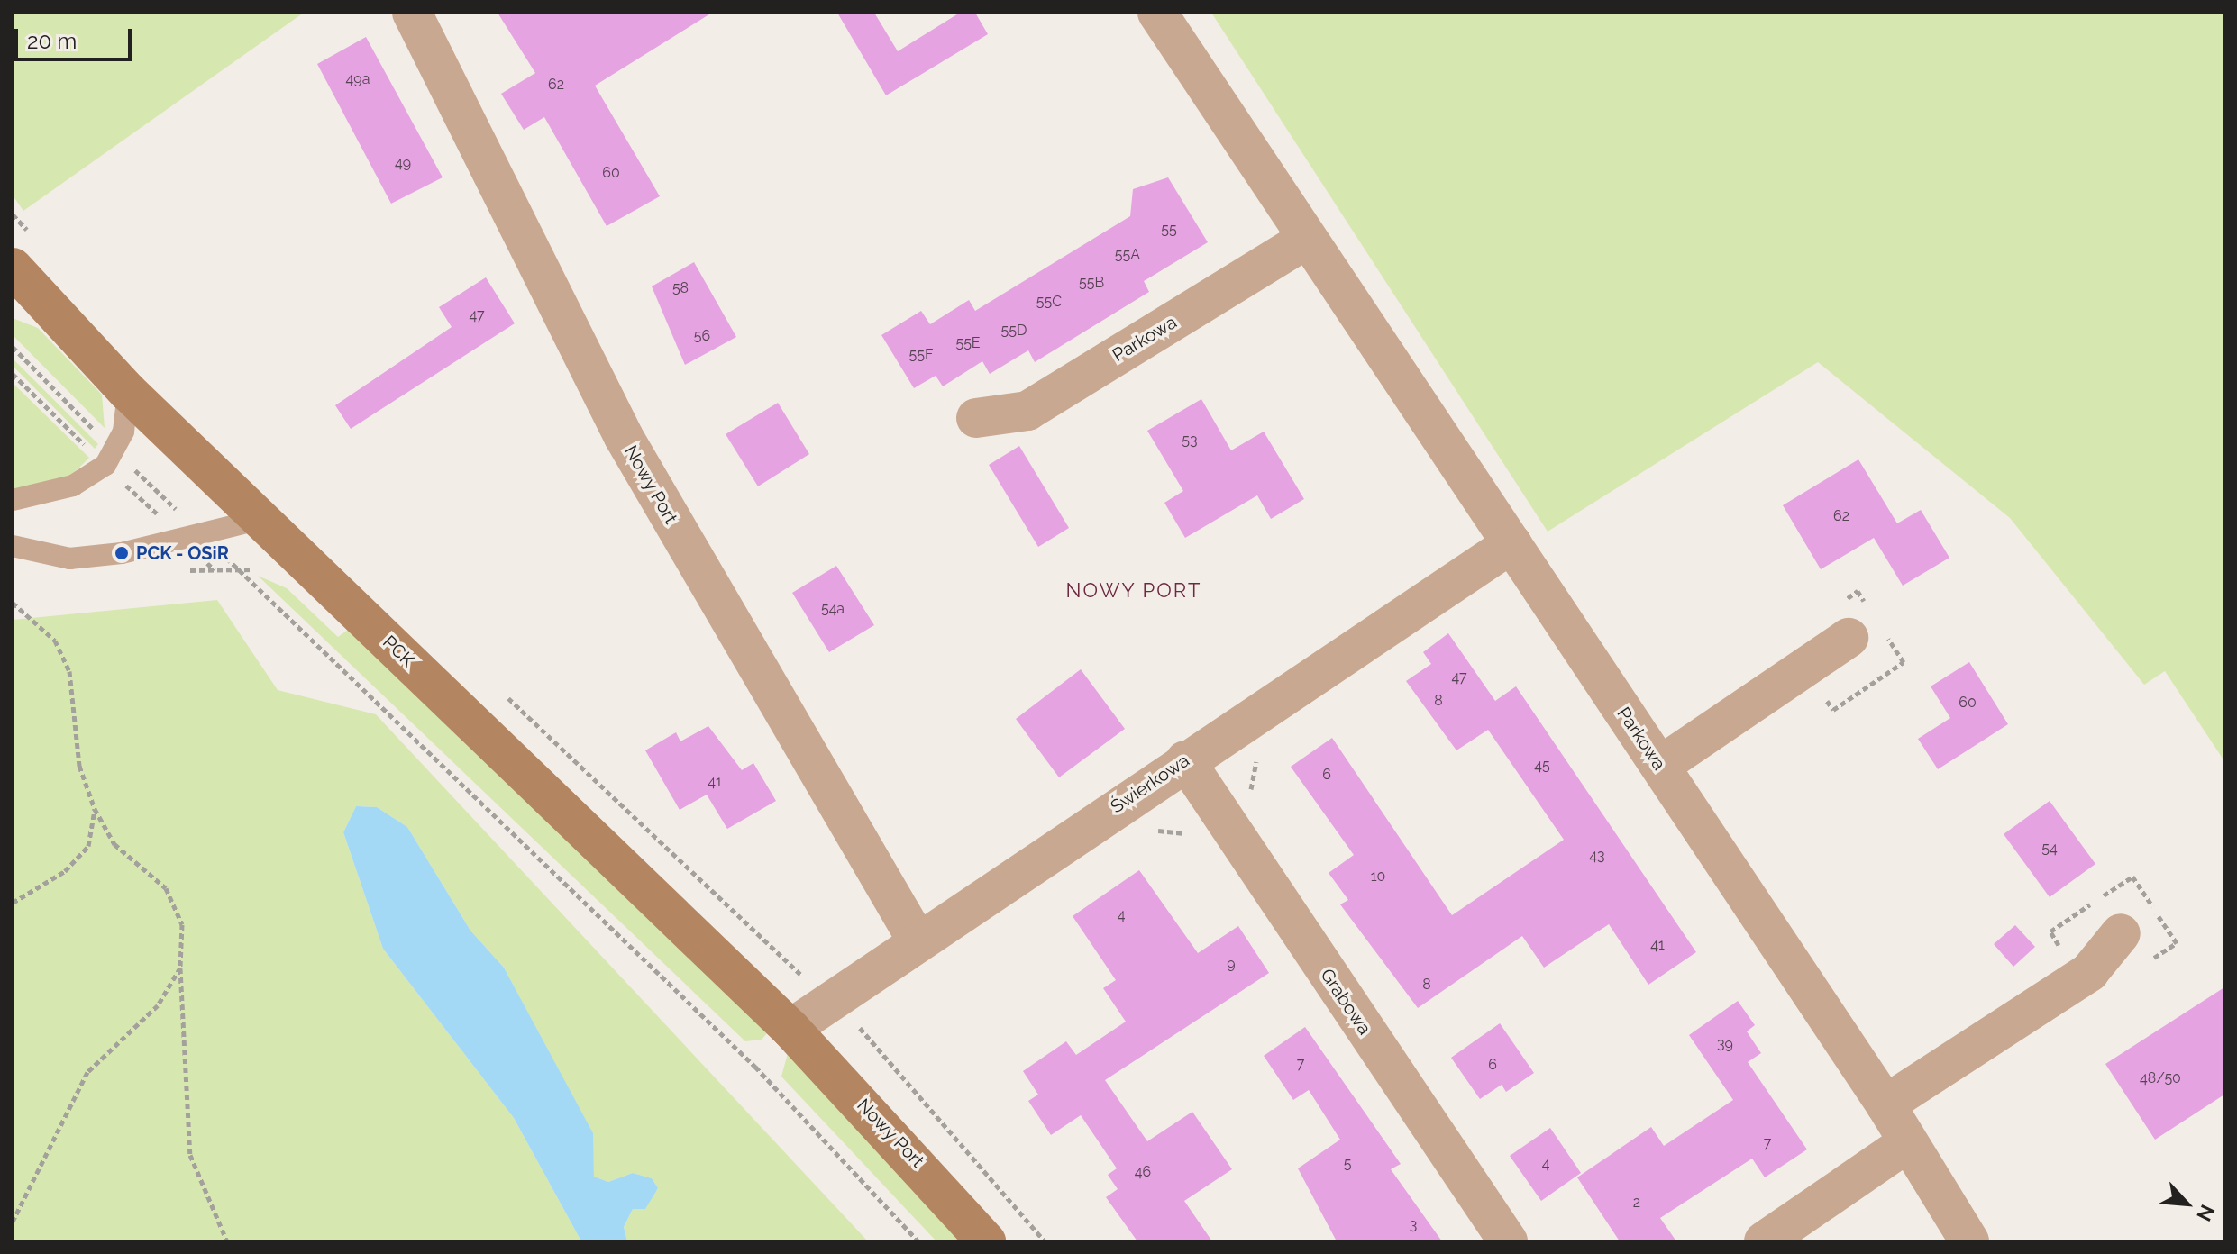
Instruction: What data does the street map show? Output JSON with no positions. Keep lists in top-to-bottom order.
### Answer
{
  "streets": {
    "street": [
      "Parkowa",
      "Nowy Port",
      "PCK",
      "Świerkowa",
      "Grabowa"
    ]
  },
  "crossings": [
    ["Parkowa", "Świerkowa"],
    ["Nowy Port", "PCK"],
    ["Nowy Port", "Świerkowa"],
    ["PCK", "Świerkowa"],
    ["Świerkowa", "Grabowa"]
  ],
  "districts": ["NOWY PORT"],
  "places": ["PCK - OSiR"],
  "house_numbers": [
    "49a",
    "62",
    "49",
    "60",
    "55",
    "55A",
    "55B",
    "58",
    "55C",
    "47",
    "55D",
    "56",
    "55E",
    "55F",
    "53",
    "62",
    "54a",
    "47",
    "8",
    "60",
    "45",
    "6",
    "41",
    "54",
    "43",
    "10",
    "4",
    "41",
    "9",
    "8",
    "39",
    "7",
    "6",
    "48/50",
    "7",
    "5",
    "4",
    "46",
    "2",
    "3"
  ],
  "scale_bar": "20 m",
  "north": "bottom right"
}
